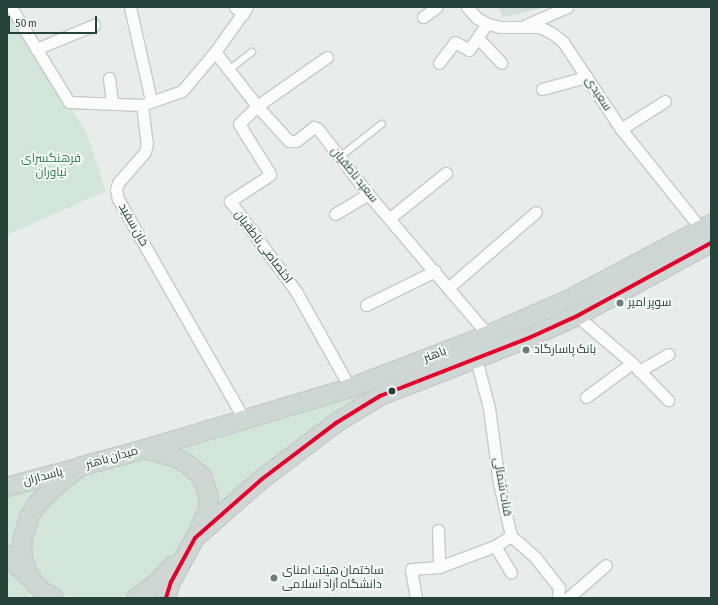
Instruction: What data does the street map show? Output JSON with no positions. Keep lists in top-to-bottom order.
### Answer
{
  "streets": {
    "main road": ["باهنر", "میدان باهنر", "پاسداران"],
    "street": [
      "سعیدی",
      "سعید ناطقیان",
      "خان سفید",
      "اختصاصی ناطقیان",
      "قنات شمالى"
    ]
  },
  "crossings": [
    ["سعیدی", "باهنر"],
    ["سعید ناطقیان", "اختصاصی ناطقیان"],
    ["سعید ناطقیان", "باهنر"],
    ["خان سفید", "باهنر"],
    ["اختصاصی ناطقیان", "باهنر"],
    ["باهنر", "میدان باهنر"],
    ["باهنر", "قنات شمالى"],
    ["میدان باهنر", "پاسداران"]
  ],
  "parks": ["فرهنگسرای نیاوران"],
  "places": ["سوپر امیر", "بانک پاسارگاد", "ساختمان هیئت امنای دانشگاه آزاد اسلامی"],
  "scale_bar": "50 m"
}
